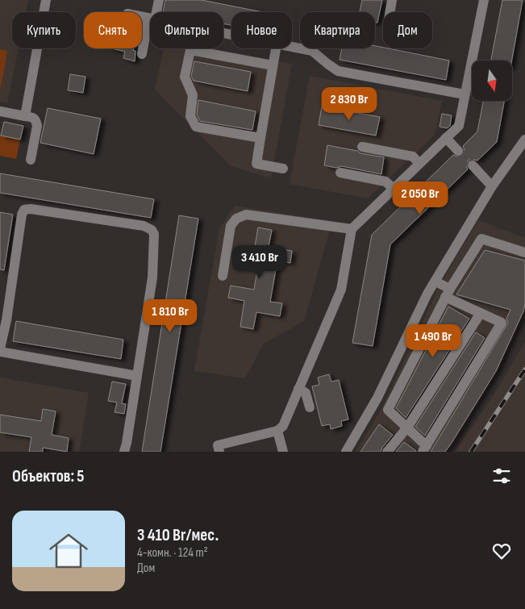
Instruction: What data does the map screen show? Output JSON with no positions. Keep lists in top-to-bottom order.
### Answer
{
  "north": "bottom",
  "page": {
    "chip": [
      "Купить",
      "Снять",
      "Фильтры",
      "Новое",
      "Квартира",
      "Дом"
    ],
    "price": [
      "2 830 Br",
      "2 050 Br",
      "3 410 Br",
      "1 810 Br",
      "1 490 Br"
    ],
    "heading": "Объектов: 5",
    "list": [
      {
        "name": "3 410 Br/мес.",
        "note": "4-комн. · 124 m² · Дом"
      }
    ]
  }
}
